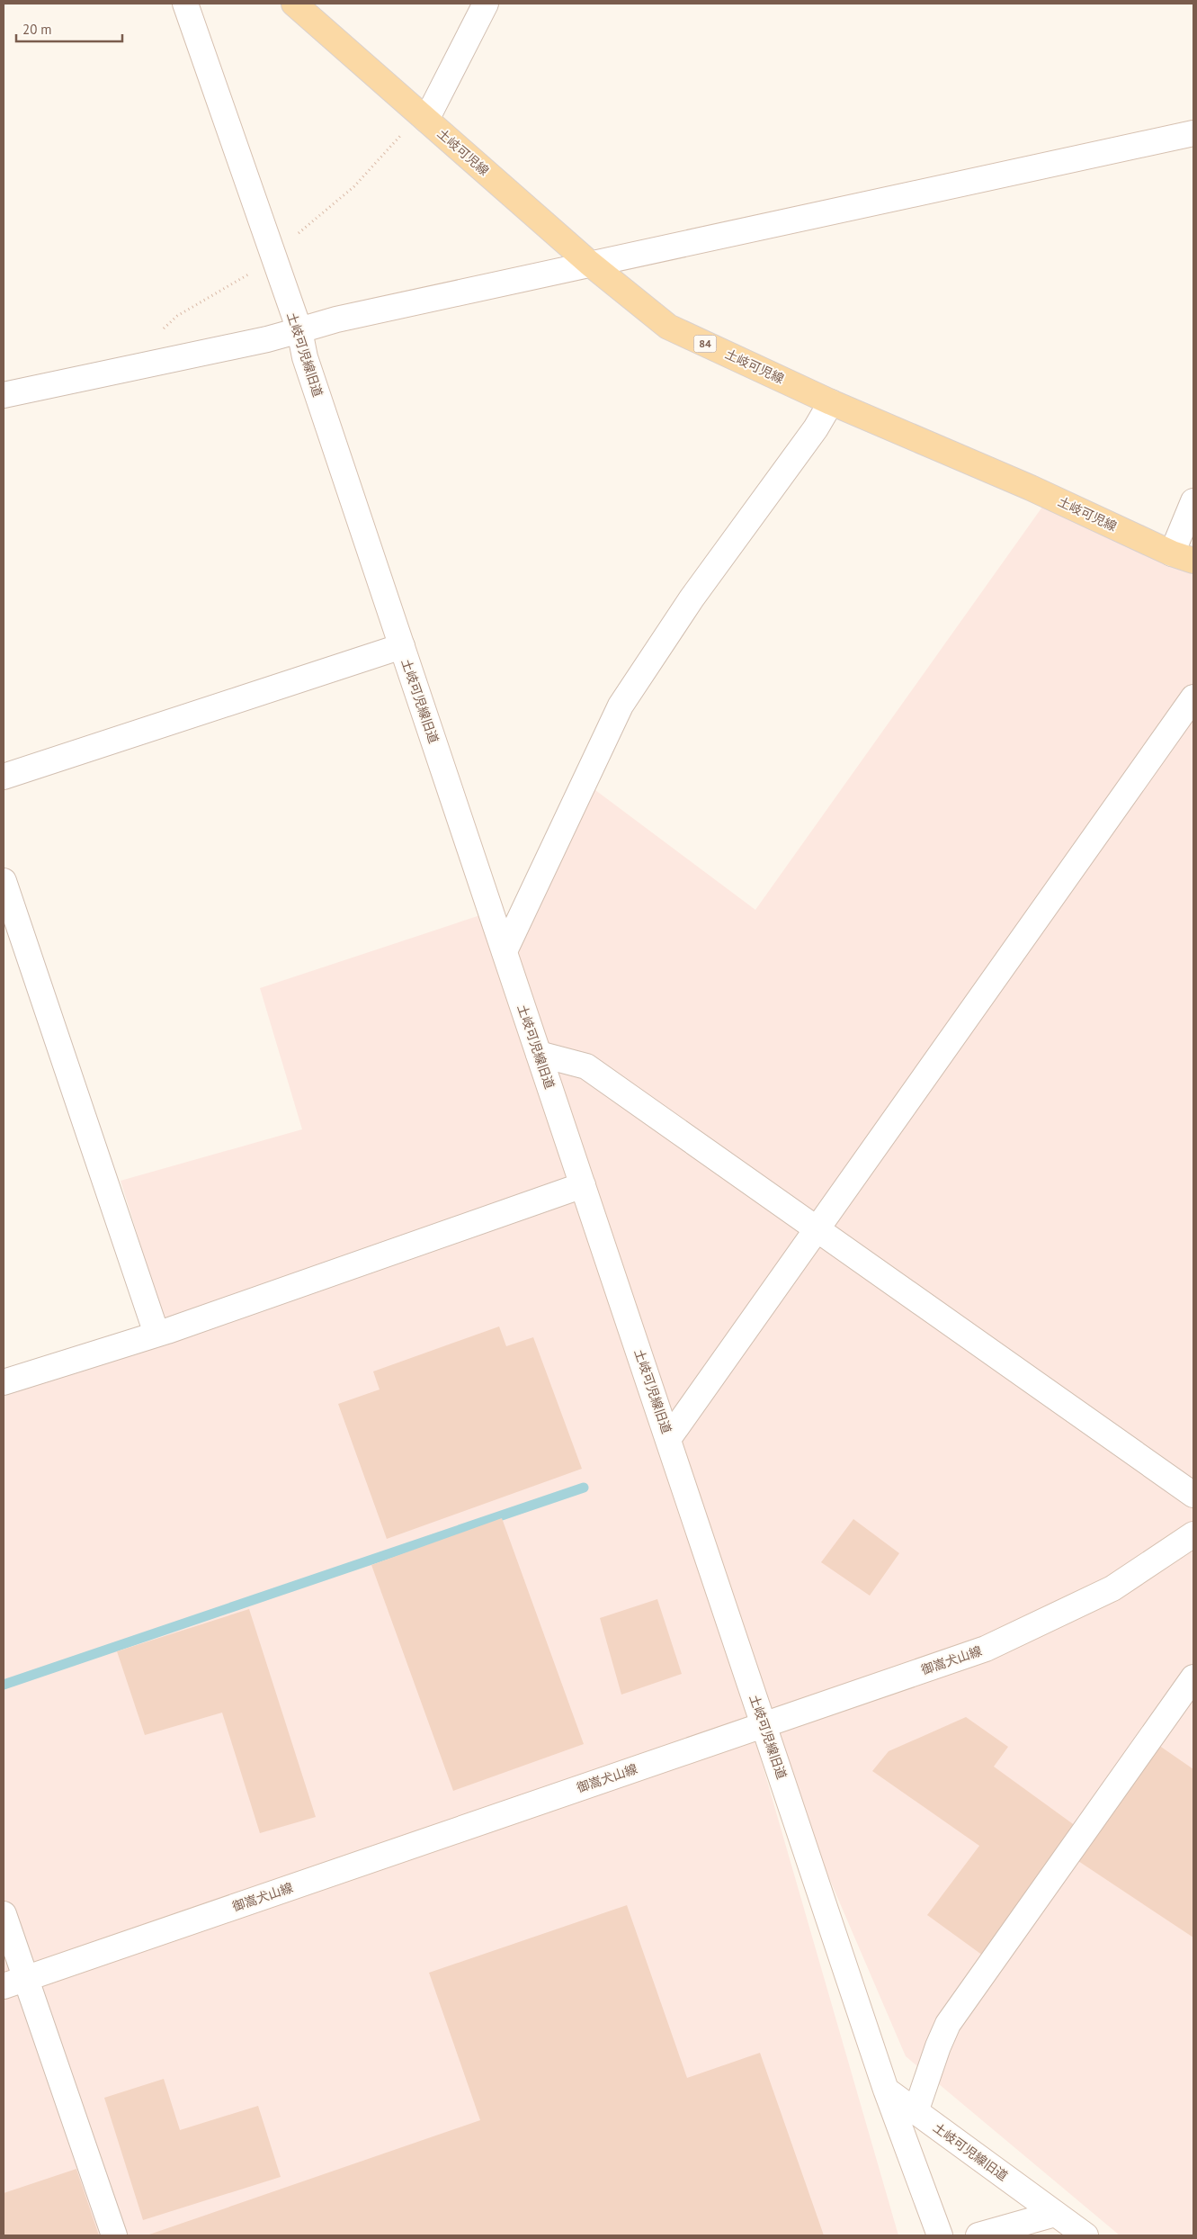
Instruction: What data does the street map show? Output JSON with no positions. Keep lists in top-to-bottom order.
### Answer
{
  "streets": {
    "main road": ["土岐可児線", "84"],
    "street": ["土岐可児線旧道", "御嵩犬山線"]
  },
  "crossings": [
    ["土岐可児線旧道", "御嵩犬山線"]
  ],
  "scale_bar": "20 m"
}
